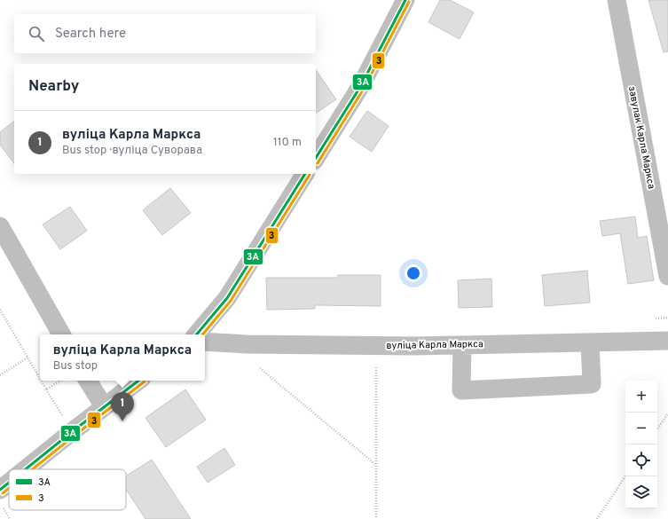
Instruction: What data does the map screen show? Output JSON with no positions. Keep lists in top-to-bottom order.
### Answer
{
  "streets": {
    "street": ["завулак Карла Маркса", "вуліца Карла Маркса"]
  },
  "lines": ["transit line 3А", "transit line 3"],
  "legend": ["3А", "3"],
  "page": {
    "search": "Search here",
    "heading": "Nearby",
    "list": [
      {
        "mark": "1",
        "name": "вуліца Карла Маркса",
        "note": "Bus stop · вуліца Суворава",
        "value": "110 m"
      }
    ],
    "popup": ["вуліца Карла Маркса", "Bus stop"],
    "map_buttons": ["+", "−"],
    "pins": "1"
  }
}
